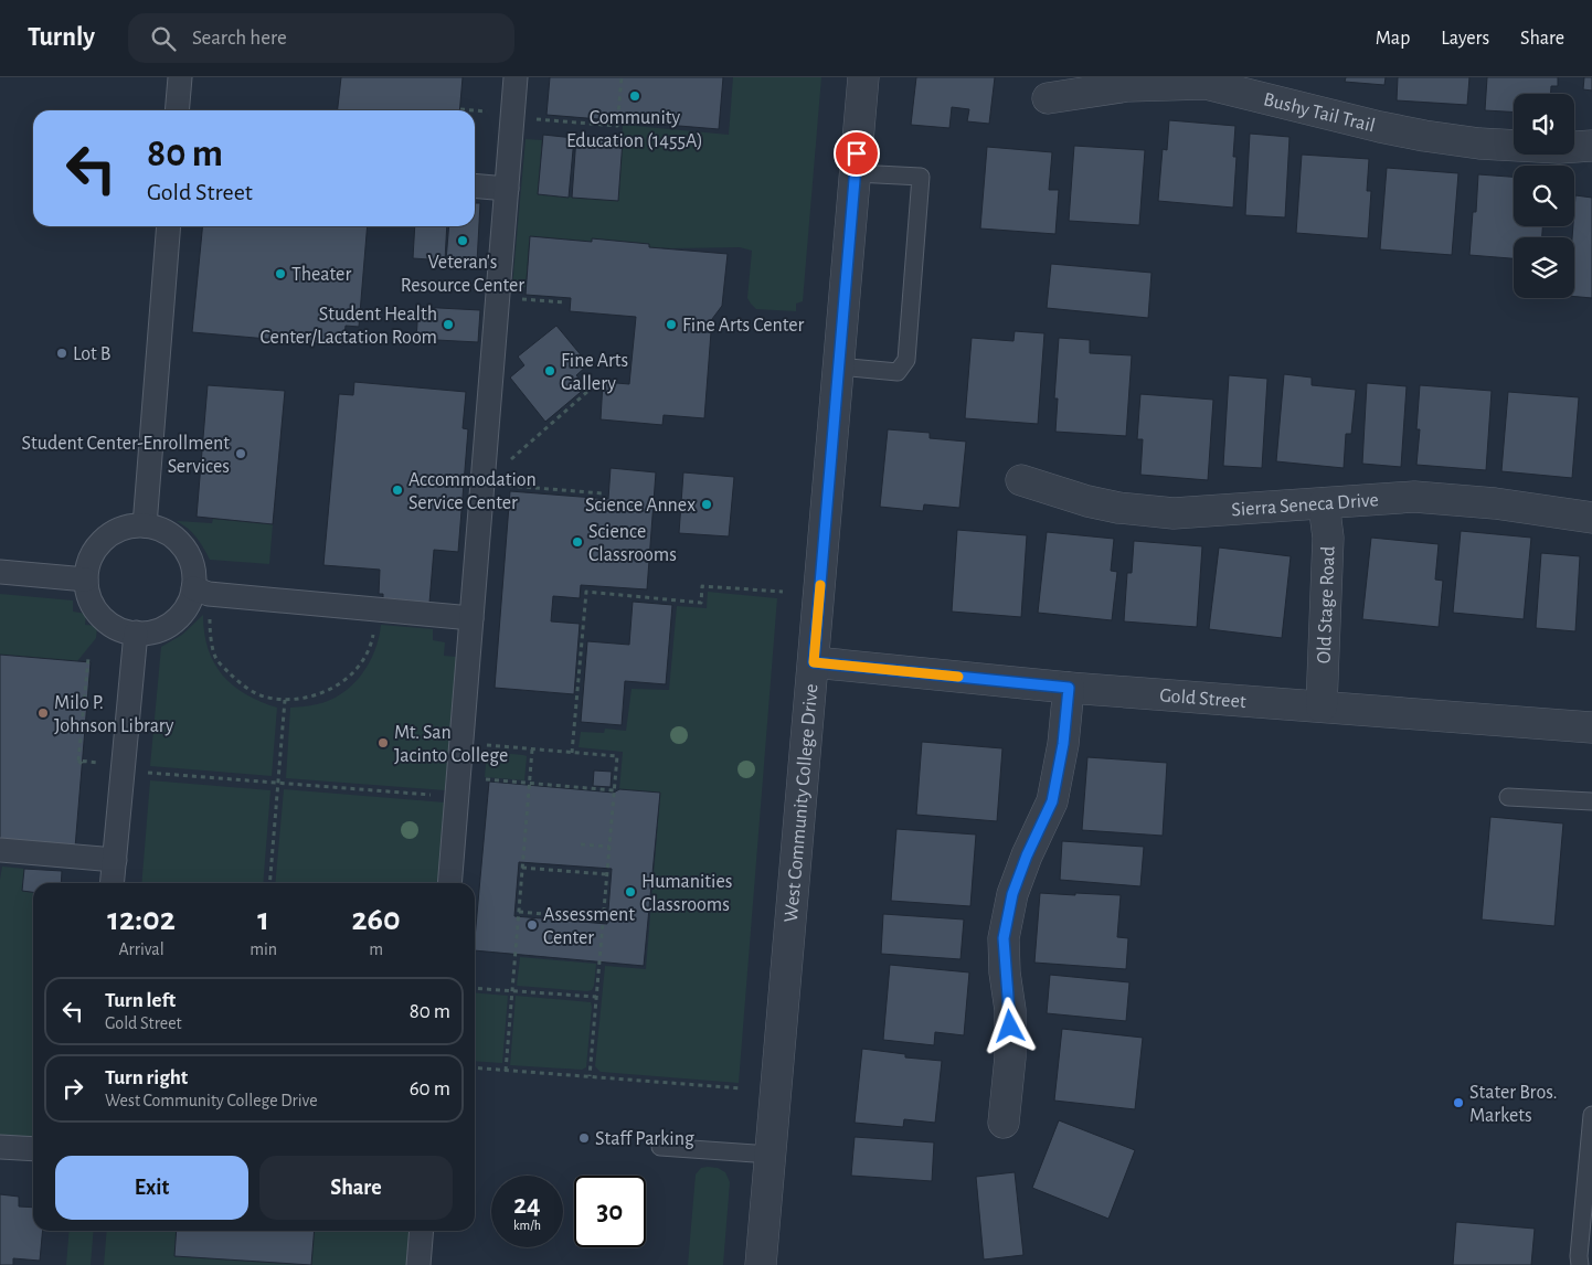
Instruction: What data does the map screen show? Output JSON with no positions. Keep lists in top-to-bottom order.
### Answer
{
  "streets": {
    "street": [
      "Bushy Tail Trail",
      "Sierra Seneca Drive",
      "Old Stage Road",
      "Gold Street",
      "West Community College Drive"
    ]
  },
  "crossings": [
    ["Sierra Seneca Drive", "Old Stage Road"],
    ["Old Stage Road", "Gold Street"],
    ["Gold Street", "West Community College Drive"]
  ],
  "places": [
    "Community Education (1455A)",
    "Veteran's Resource Center",
    "Theater",
    "Student Health Center/Lactation Room",
    "Fine Arts Center",
    "Lot B",
    "Fine Arts Gallery",
    "Student Center-Enrollment Services",
    "Accommodation Service Center",
    "Science Annex",
    "Science Classrooms",
    "Milo P. Johnson Library",
    "Mt. San Jacinto College",
    "Humanities Classrooms",
    "Assessment Center",
    "Stater Bros. Markets",
    "Staff Parking"
  ],
  "page": {
    "header": "Turnly",
    "search": "Search here",
    "nav": ["Map", "Layers", "Share"],
    "turn": ["80 m", "Gold Street"],
    "eta": [
      "12:02",
      "Arrival",
      "1",
      "min",
      "260",
      "m"
    ],
    "list": [
      {
        "name": "Turn left",
        "note": "Gold Street",
        "value": "80 m"
      },
      {
        "name": "Turn right",
        "note": "West Community College Drive",
        "value": "60 m"
      }
    ],
    "buttons": ["Exit", "Share"],
    "speed": "24 km/h",
    "limit": "30"
  }
}
